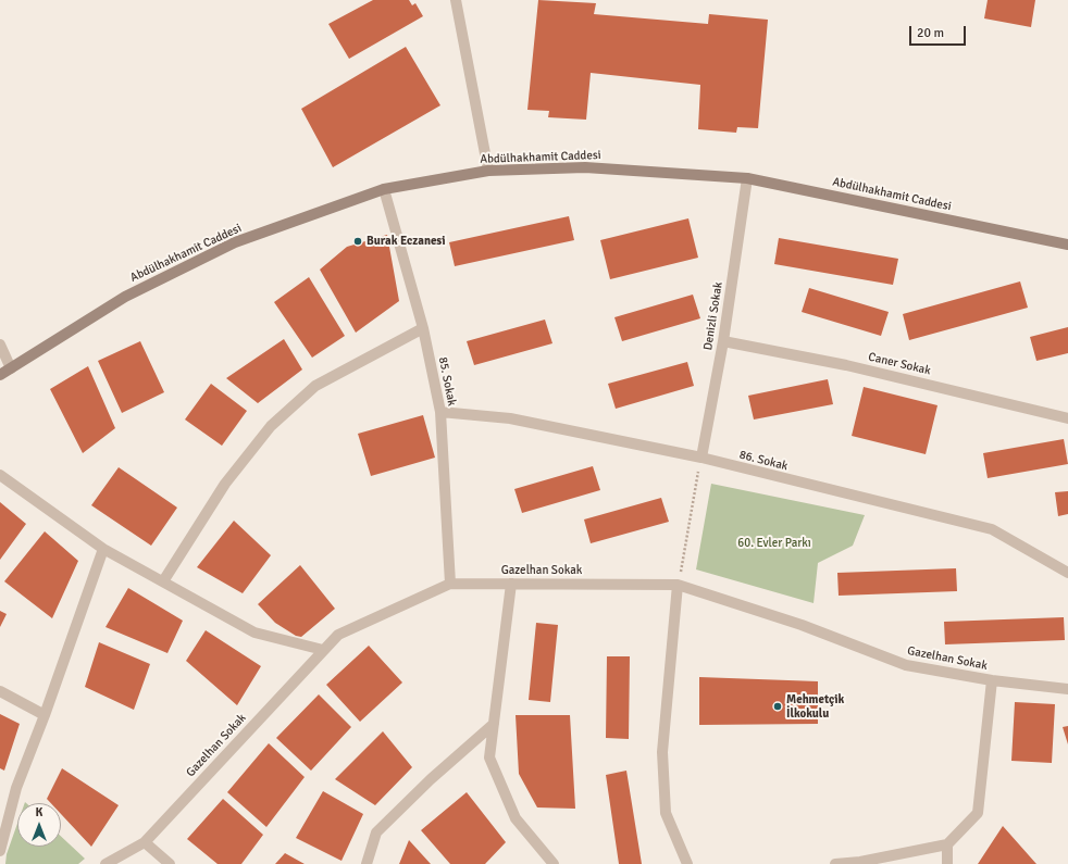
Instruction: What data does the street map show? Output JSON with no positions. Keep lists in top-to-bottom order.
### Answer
{
  "streets": {
    "main road": ["Abdülhakhamit Caddesi"],
    "street": [
      "Denizli Sokak",
      "Caner Sokak",
      "85. Sokak",
      "86. Sokak",
      "Gazelhan Sokak"
    ]
  },
  "crossings": [
    ["Abdülhakhamit Caddesi", "Denizli Sokak"],
    ["Abdülhakhamit Caddesi", "85. Sokak"],
    ["Denizli Sokak", "Caner Sokak"],
    ["Denizli Sokak", "86. Sokak"],
    ["85. Sokak", "86. Sokak"],
    ["85. Sokak", "Gazelhan Sokak"]
  ],
  "parks": ["60. Evler Parkı"],
  "places": ["Burak Eczanesi", "Mehmetçik İlkokulu"],
  "scale_bar": "20 m",
  "north": "top"
}
